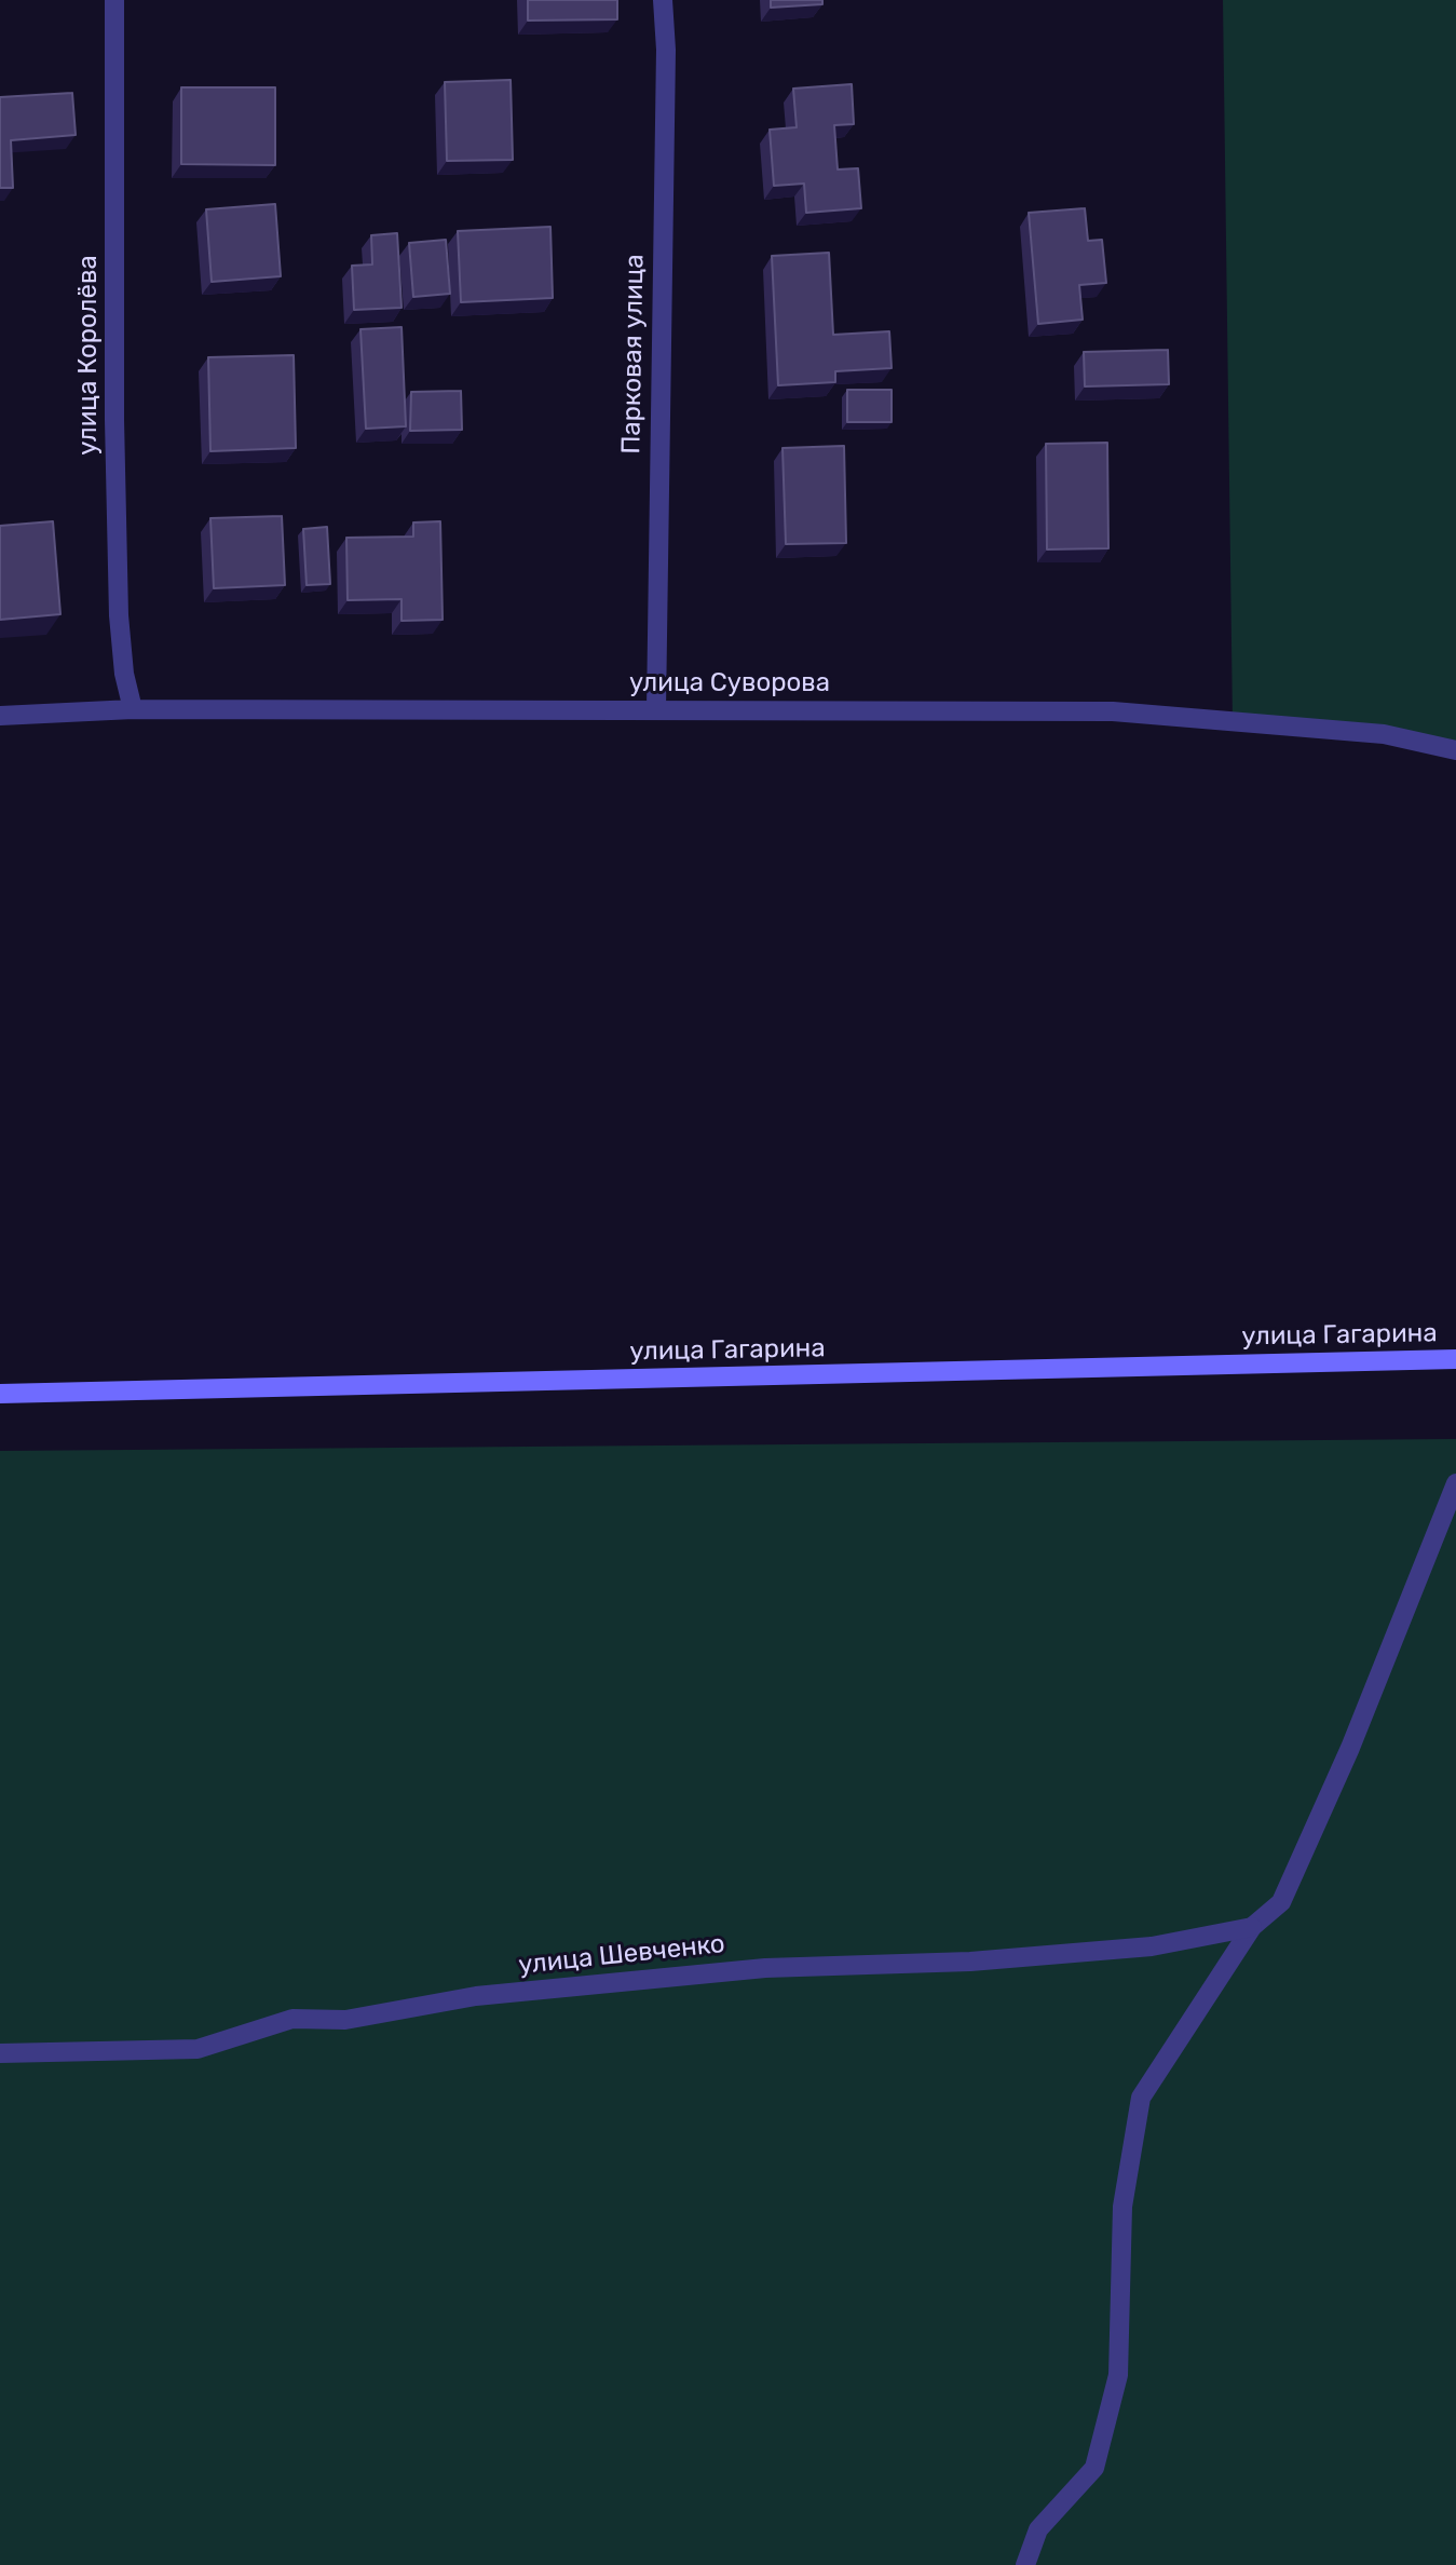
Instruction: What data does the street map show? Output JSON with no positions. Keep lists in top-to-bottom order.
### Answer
{
  "streets": {
    "street": [
      "Парковая улица",
      "улица Королёва",
      "улица Суворова",
      "улица Гагарина",
      "улица Шевченко"
    ]
  },
  "crossings": [
    ["Парковая улица", "улица Суворова"],
    ["улица Королёва", "улица Суворова"]
  ]
}
